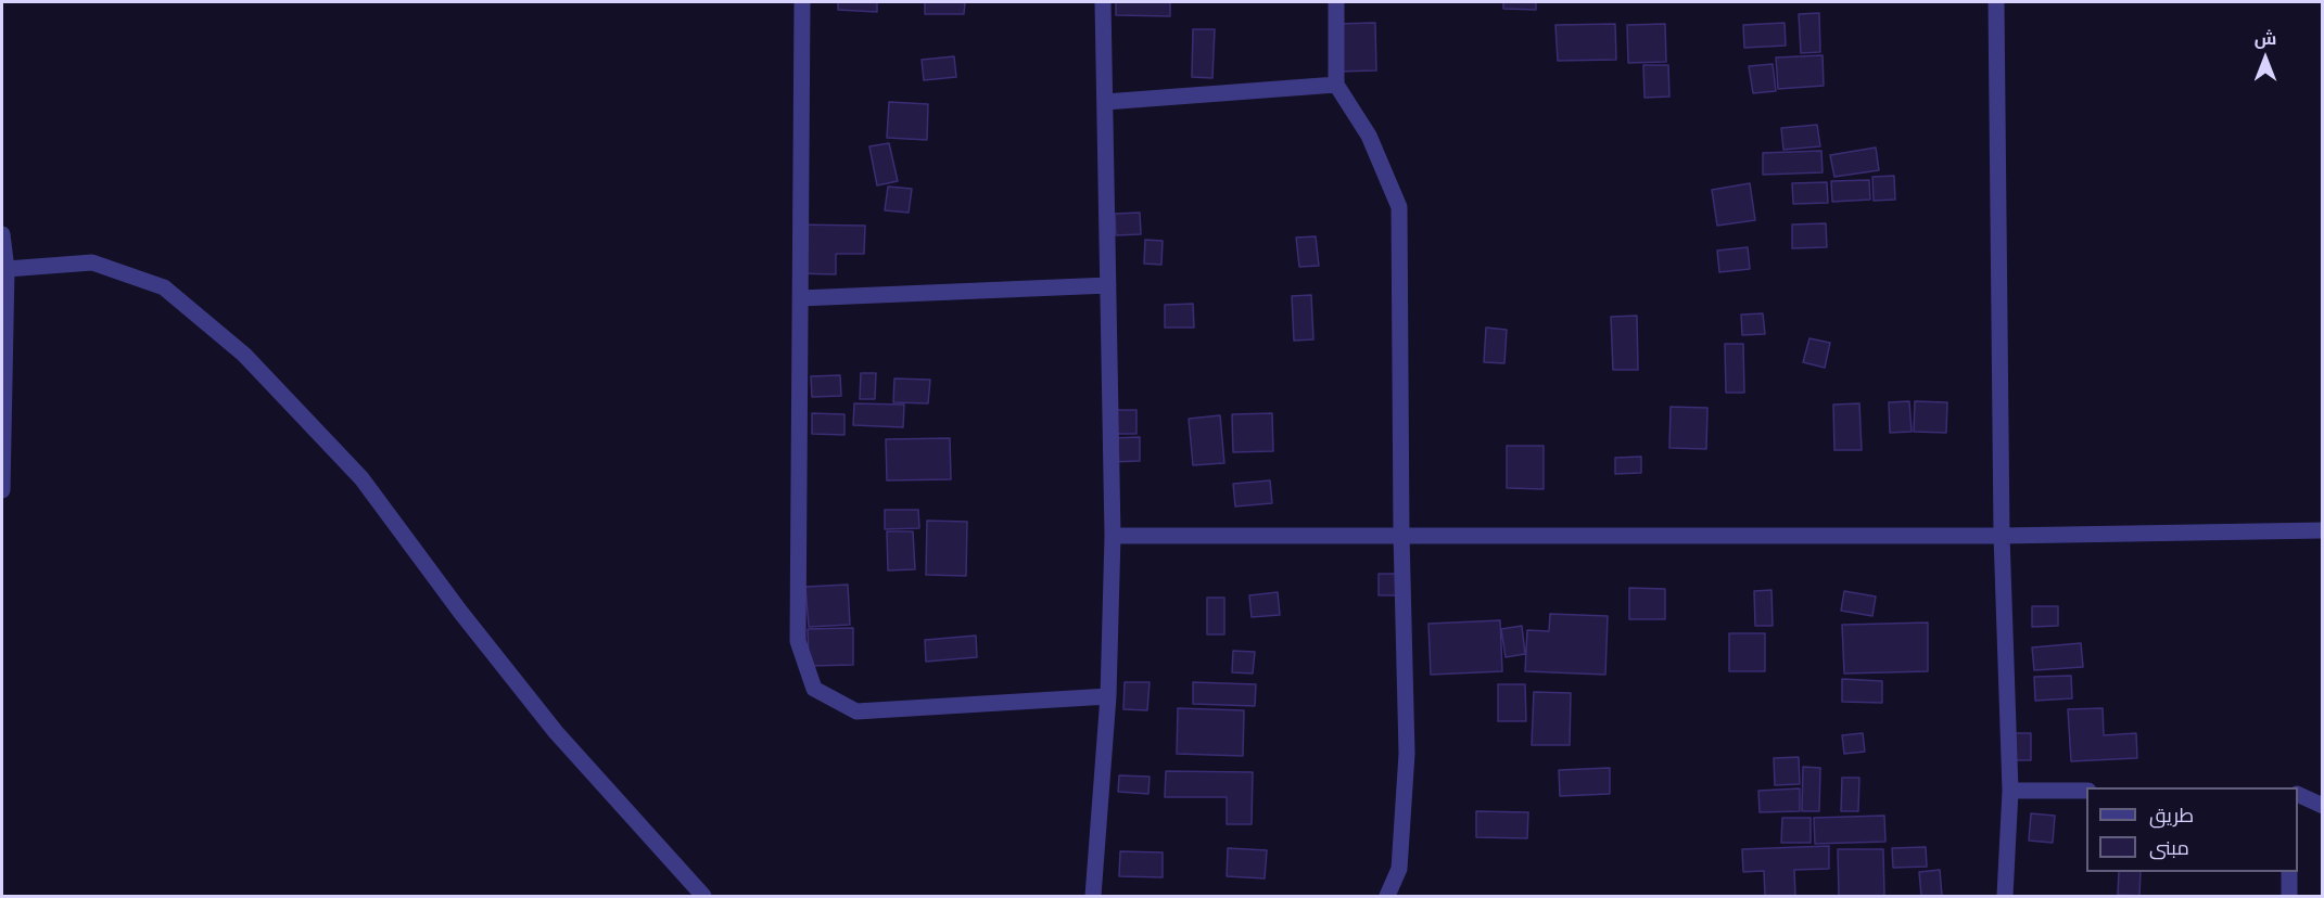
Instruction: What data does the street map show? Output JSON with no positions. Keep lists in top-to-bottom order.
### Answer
{
  "legend": ["طريق", "مبنى"],
  "north": "top"
}
